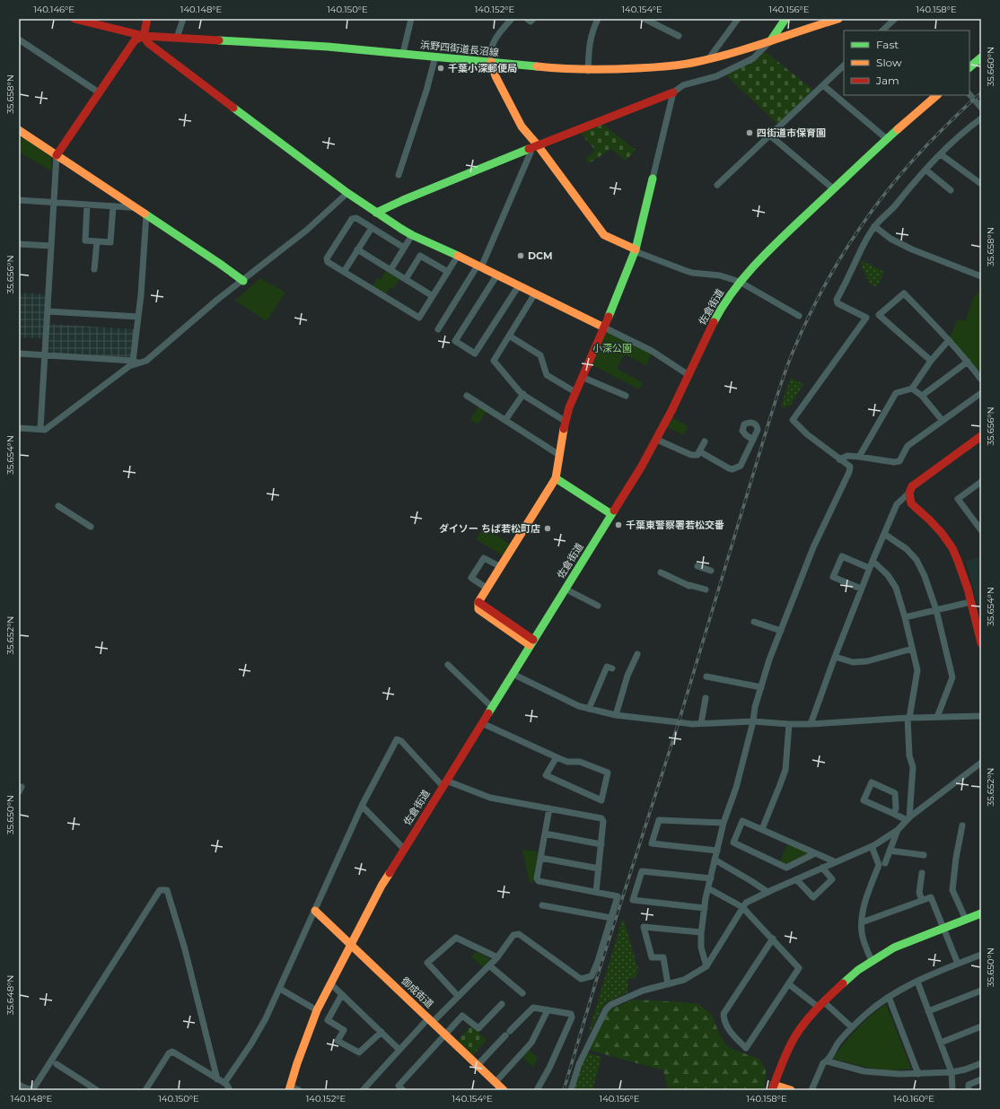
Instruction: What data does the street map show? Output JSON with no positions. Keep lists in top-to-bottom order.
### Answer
{
  "streets": {
    "street": ["浜野四街道長沼線", "佐倉街道", "御成街道"]
  },
  "crossings": [
    ["佐倉街道", "御成街道"]
  ],
  "parks": ["小深公園"],
  "places": [
    "千葉小深郵便局",
    "四街道市保育園",
    "DCM",
    "千葉東警察署若松交番",
    "ダイソー ちば若松町店"
  ],
  "legend": ["Fast", "Slow", "Jam"],
  "coordinates": [
    "140.146°E",
    "140.148°E",
    "140.150°E",
    "140.152°E",
    "140.154°E",
    "140.156°E",
    "140.158°E",
    "35.660°N",
    "35.658°N",
    "35.656°N",
    "35.654°N",
    "35.652°N",
    "35.650°N",
    "35.648°N",
    "140.160°E"
  ]
}
